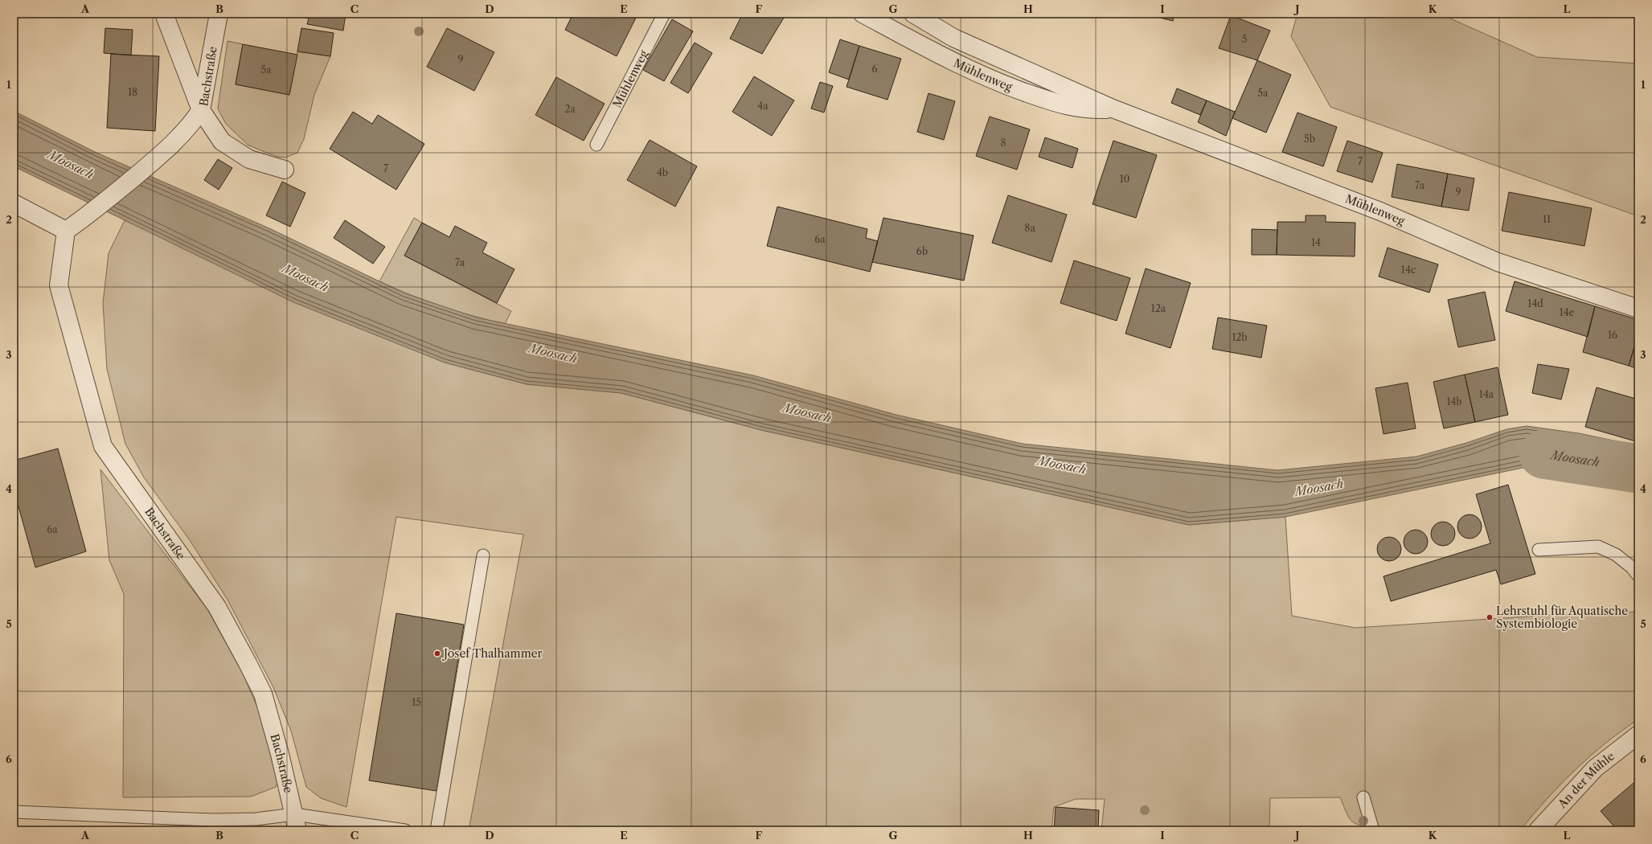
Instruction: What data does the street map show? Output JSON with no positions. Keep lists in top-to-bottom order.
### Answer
{
  "streets": {
    "street": ["Mühlenweg", "Bachstraße", "An der Mühle"]
  },
  "water": ["Moosach"],
  "places": ["Lehrstuhl für Aquatische Systembiologie", "Josef Thalhammer"],
  "house_numbers": [
    "5",
    "9",
    "6",
    "5a",
    "18",
    "5a",
    "4a",
    "2a",
    "5b",
    "8",
    "7",
    "7",
    "4b",
    "10",
    "7a",
    "9",
    "11",
    "8a",
    "6a",
    "14",
    "6b",
    "7a",
    "14c",
    "14d",
    "12a",
    "14e",
    "16",
    "12b",
    "14a",
    "14b",
    "6a",
    "15"
  ],
  "grid": {
    "columns": [
      "A",
      "B",
      "C",
      "D",
      "E",
      "F",
      "G",
      "H",
      "I",
      "J",
      "K",
      "L"
    ],
    "rows": [
      "1",
      "2",
      "3",
      "4",
      "5",
      "6"
    ]
  }
}
